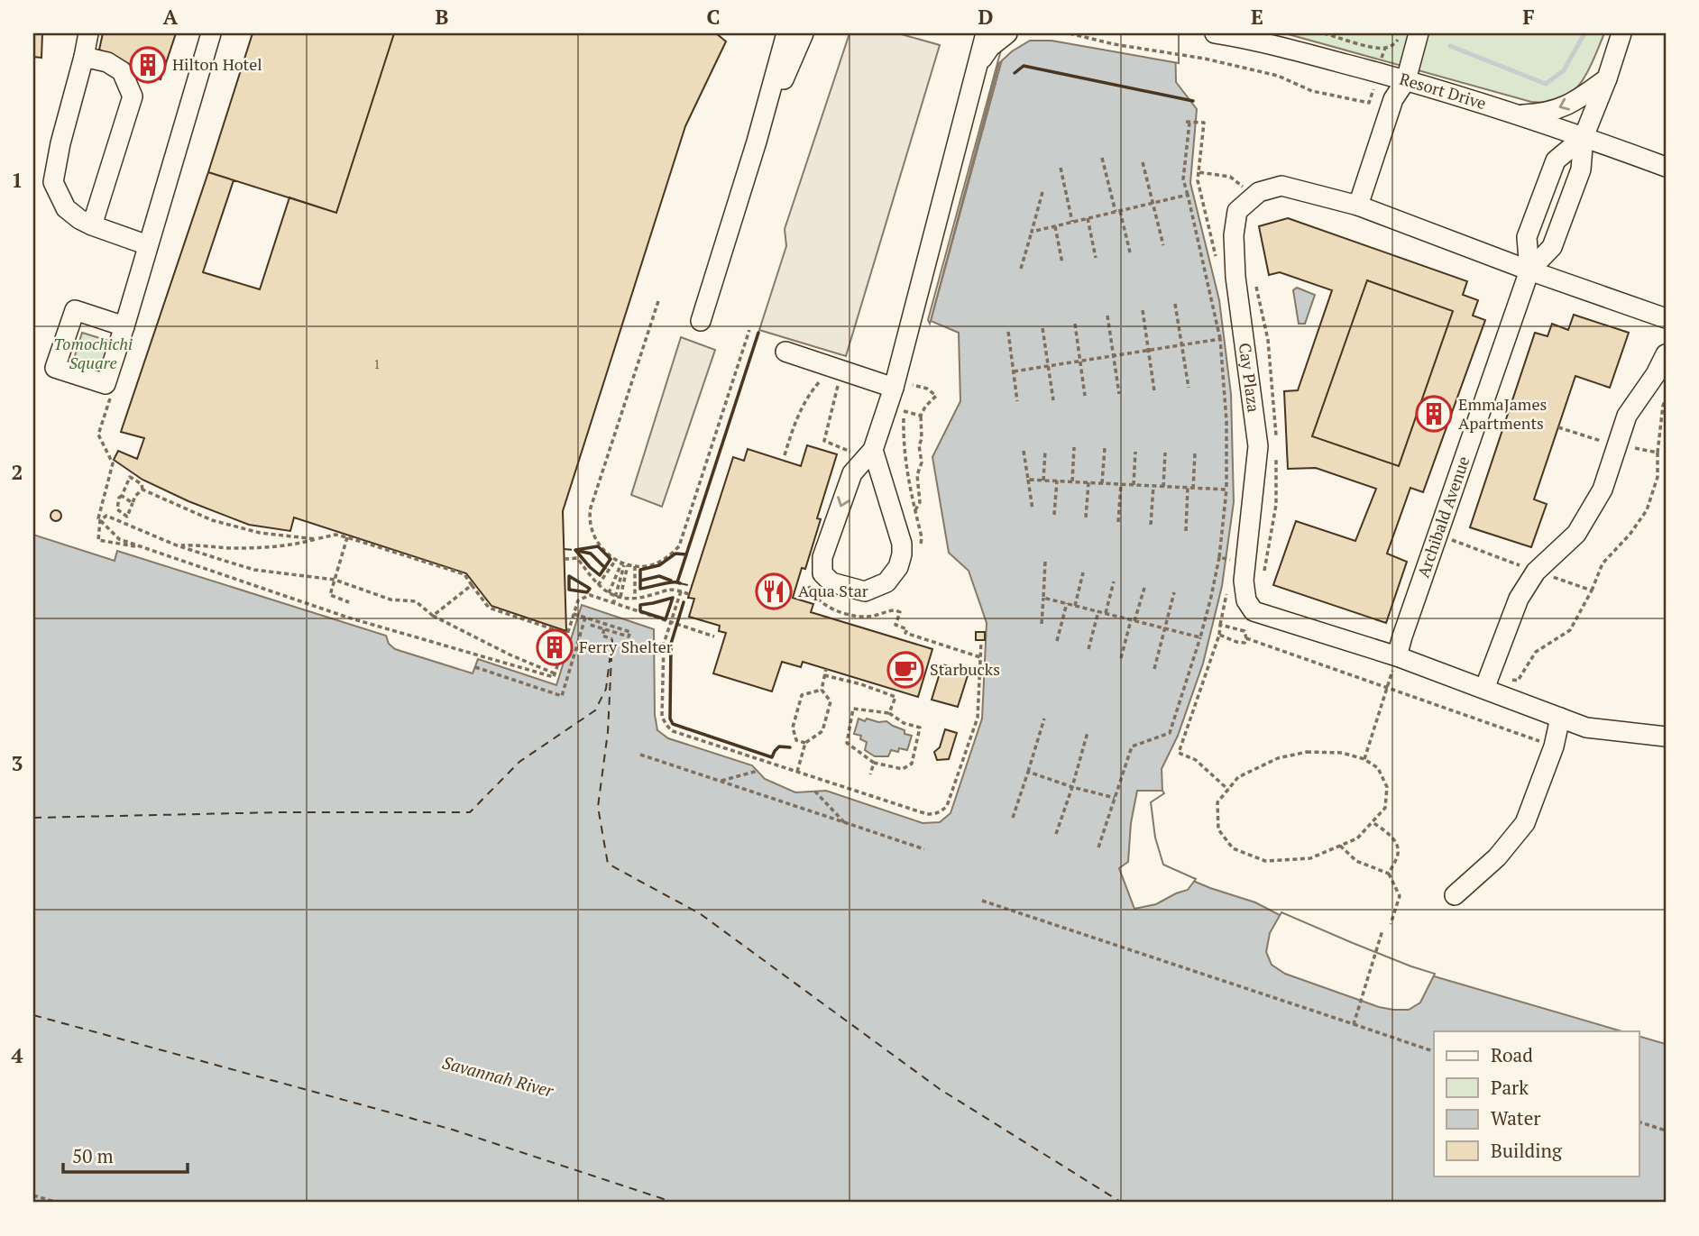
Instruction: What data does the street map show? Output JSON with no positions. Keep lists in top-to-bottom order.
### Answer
{
  "streets": {
    "street": ["Resort Drive", "Cay Plaza", "Archibald Avenue"]
  },
  "crossings": [
    ["Resort Drive", "Archibald Avenue"],
    ["Cay Plaza", "Archibald Avenue"]
  ],
  "water": ["Savannah River"],
  "parks": ["Tomochichi Square"],
  "places": {
    "building": ["Hilton Hotel", "EmmaJames Apartments", "Ferry Shelter"],
    "restaurant": ["Aqua Star"],
    "cafe": ["Starbucks"]
  },
  "house_numbers": ["1"],
  "legend": [
    "Road",
    "Park",
    "Water",
    "Building"
  ],
  "scale_bar": "50 m",
  "grid": {
    "columns": [
      "A",
      "B",
      "C",
      "D",
      "E",
      "F"
    ],
    "rows": [
      "1",
      "2",
      "3",
      "4"
    ]
  }
}
